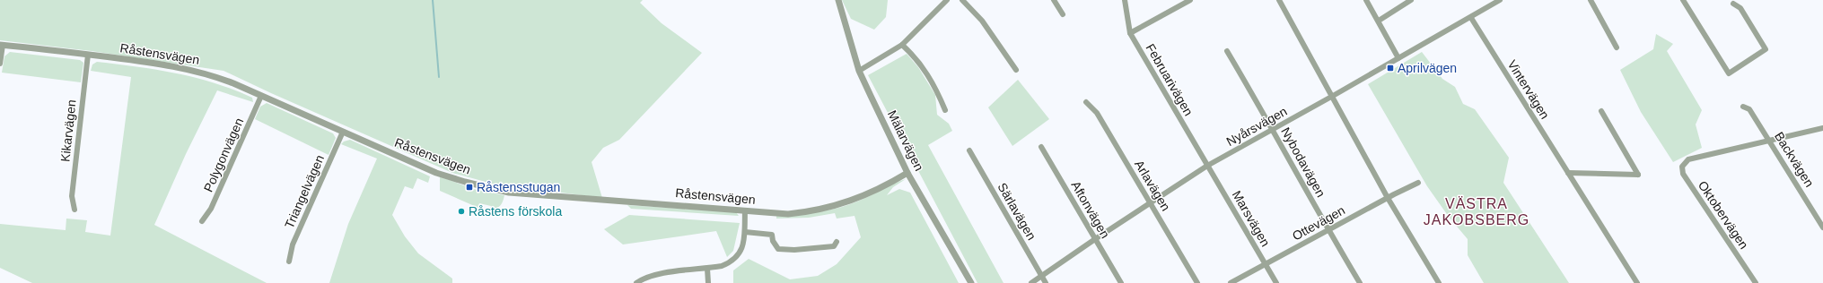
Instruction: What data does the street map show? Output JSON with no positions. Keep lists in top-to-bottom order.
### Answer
{
  "streets": {
    "street": [
      "Råstensvägen",
      "Februarivägen",
      "Vintervägen",
      "Nyårsvägen",
      "Kikarvägen",
      "Mälarvägen",
      "Polygonvägen",
      "Backvägen",
      "Nybodavägen",
      "Arlavägen",
      "Triangelvägen",
      "Aftonvägen",
      "Särlavägen",
      "Oktobervägen",
      "Marsvägen",
      "Ottevägen"
    ]
  },
  "crossings": [
    ["Råstensvägen", "Kikarvägen"],
    ["Råstensvägen", "Mälarvägen"],
    ["Råstensvägen", "Polygonvägen"],
    ["Råstensvägen", "Triangelvägen"],
    ["Februarivägen", "Nyårsvägen"],
    ["Februarivägen", "Marsvägen"],
    ["Vintervägen", "Nyårsvägen"],
    ["Nyårsvägen", "Nybodavägen"],
    ["Nyårsvägen", "Arlavägen"],
    ["Nyårsvägen", "Aftonvägen"],
    ["Nyårsvägen", "Särlavägen"],
    ["Nyårsvägen", "Marsvägen"],
    ["Backvägen", "Oktobervägen"],
    ["Nybodavägen", "Ottevägen"],
    ["Marsvägen", "Ottevägen"]
  ],
  "districts": ["VÄSTRA JAKOBSBERG"],
  "places": {
    "transit": ["Aprilvägen", "Råstensstugan"],
    "other": ["Råstens förskola"]
  }
}
